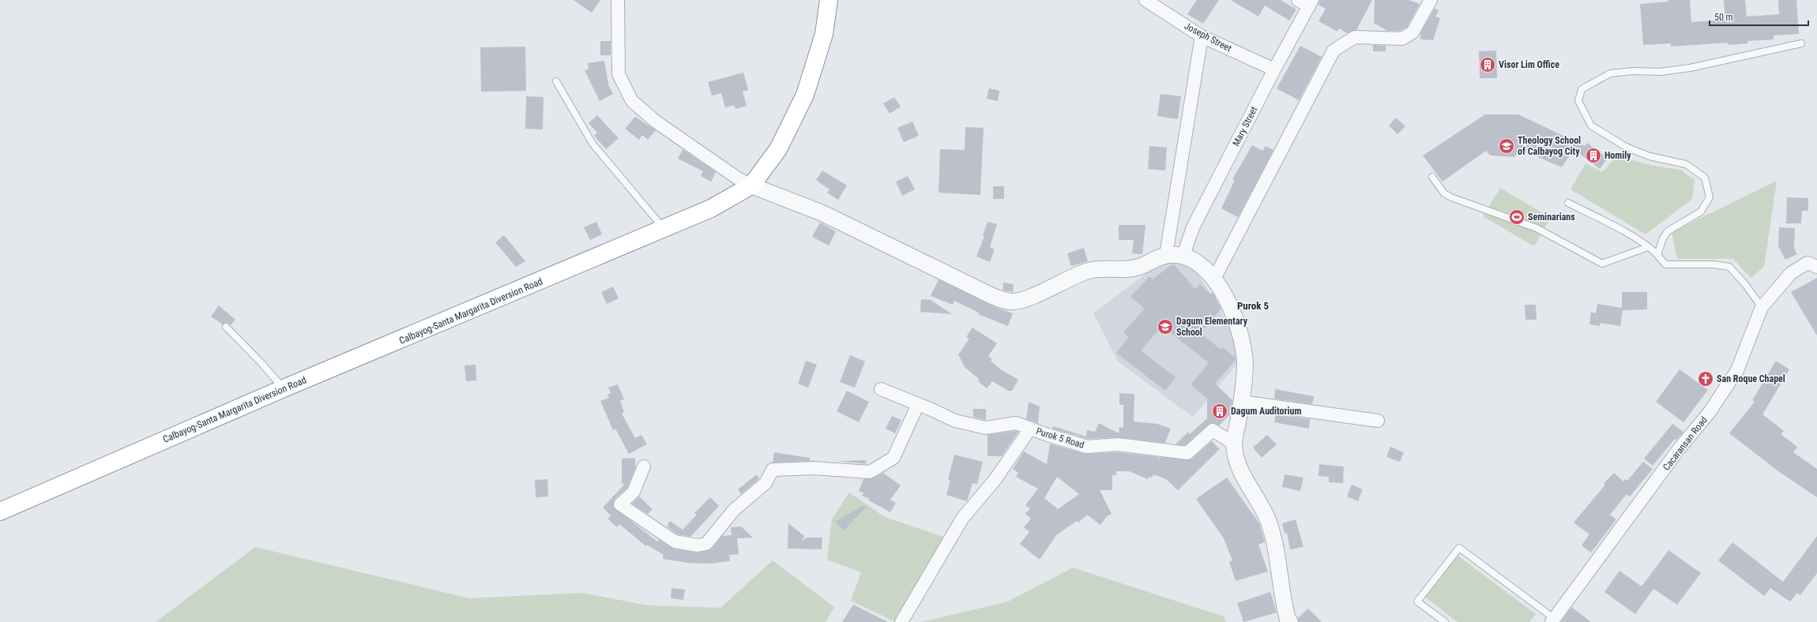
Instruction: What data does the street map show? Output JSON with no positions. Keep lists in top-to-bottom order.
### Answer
{
  "streets": {
    "highway": ["Calbayog-Santa Margarita Diversion Road"],
    "street": [
      "Joseph Street",
      "Mary Street",
      "Purok 5 Road",
      "Cacaransan Road"
    ]
  },
  "crossings": [
    ["Joseph Street", "Mary Street"]
  ],
  "districts": ["Purok 5"],
  "places": {
    "building": ["Visor Lim Office", "Homily", "Dagum Auditorium"],
    "school or university": ["Theology School of Calbayog City", "Dagum Elementary School"],
    "sports": ["Seminarians"],
    "church": ["San Roque Chapel"]
  },
  "scale_bar": "50 m"
}
